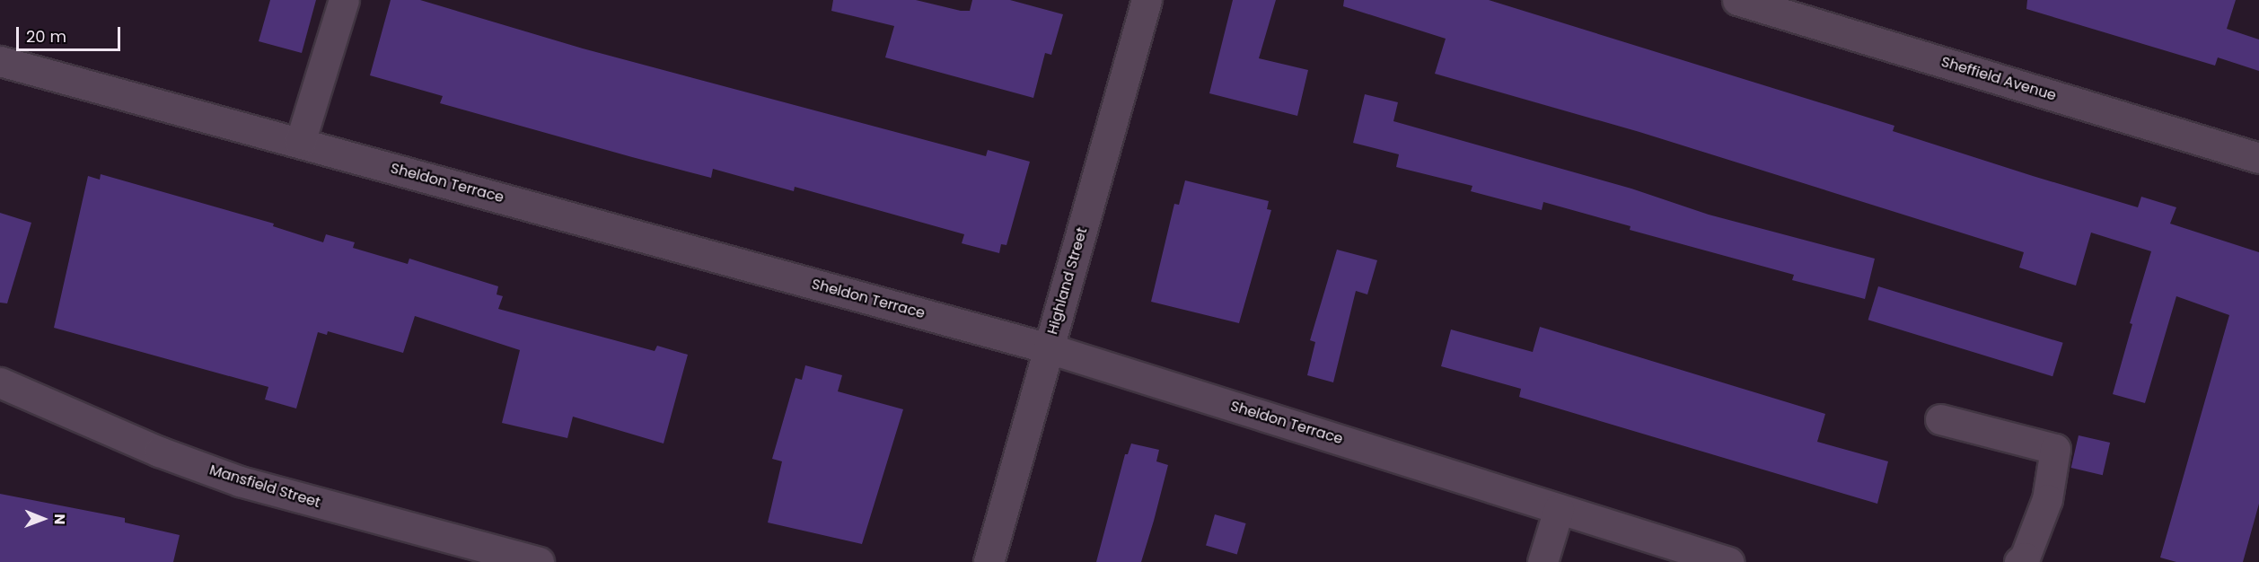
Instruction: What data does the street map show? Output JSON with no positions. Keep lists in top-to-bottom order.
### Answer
{
  "streets": {
    "street": [
      "Sheffield Avenue",
      "Sheldon Terrace",
      "Highland Street",
      "Mansfield Street"
    ]
  },
  "crossings": [
    ["Sheldon Terrace", "Highland Street"]
  ],
  "scale_bar": "20 m",
  "north": "right"
}
